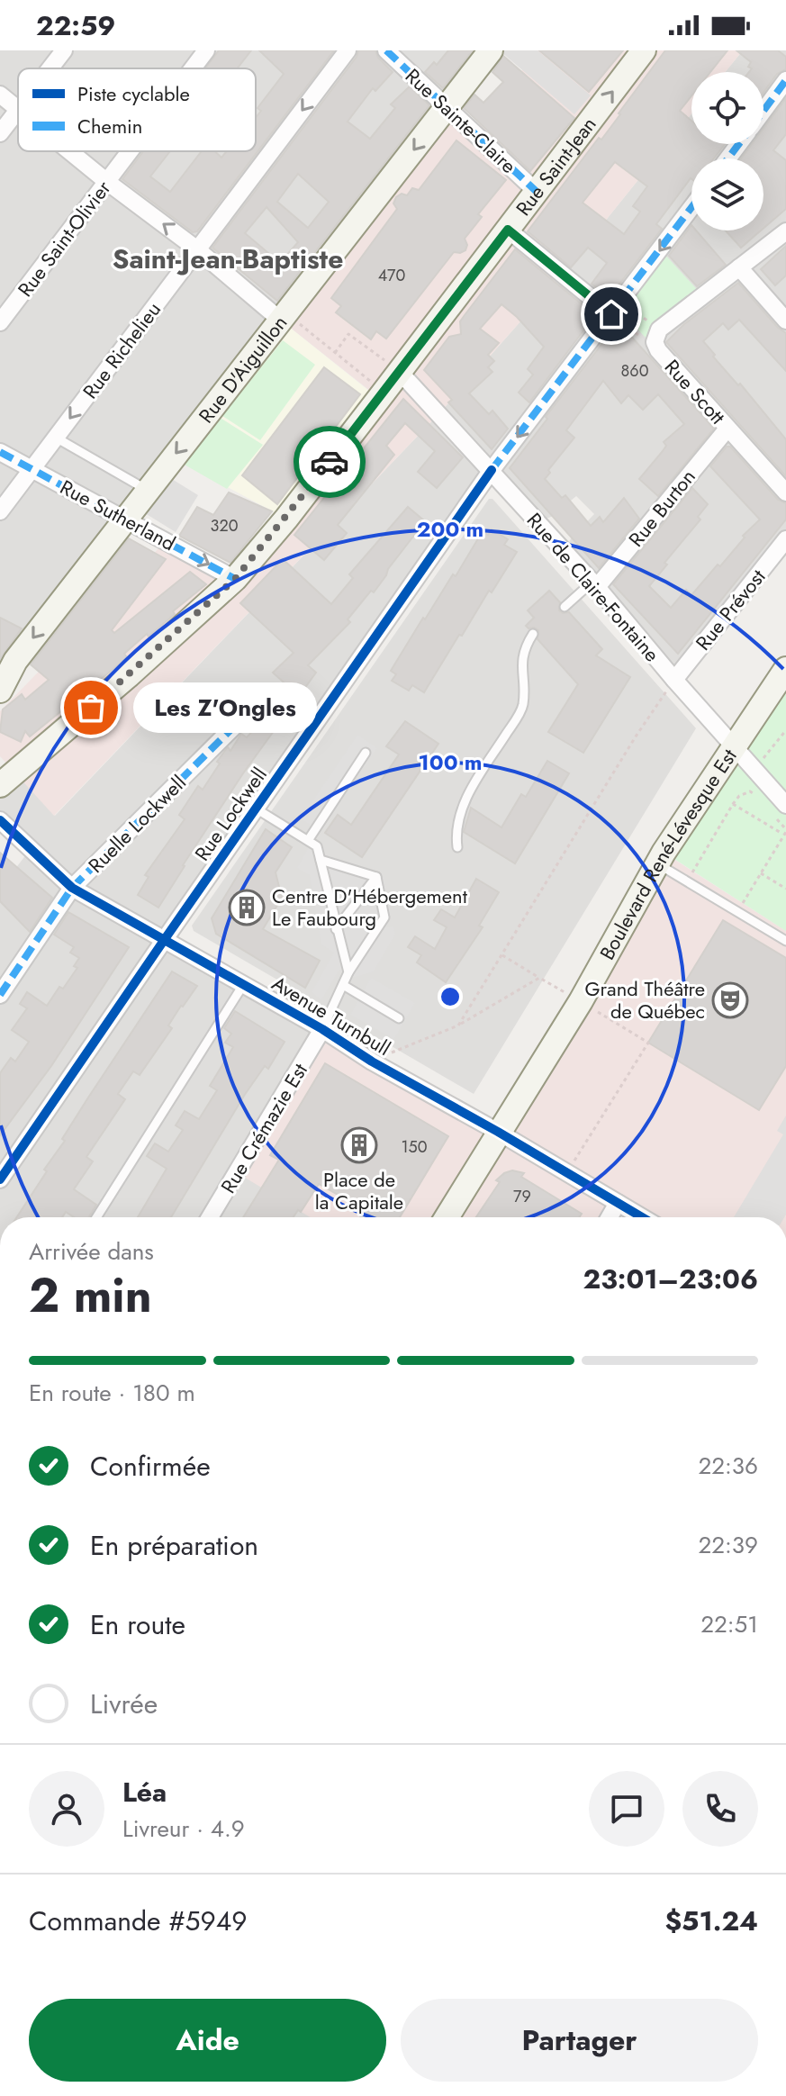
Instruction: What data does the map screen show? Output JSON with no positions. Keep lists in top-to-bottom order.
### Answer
{
  "streets": {
    "main road": ["Rue Saint-Jean", "Rue D'Aiguillon", "Boulevard René-Lévesque Est"],
    "street": [
      "Rue Sainte-Claire",
      "Rue Saint-Olivier",
      "Rue Richelieu",
      "Rue Scott",
      "Rue Burton",
      "Rue Sutherland",
      "Rue de Claire-Fontaine",
      "Rue Prévost",
      "Rue Lockwell",
      "Ruelle Lockwell",
      "Avenue Turnbull",
      "Rue Crémazie Est"
    ]
  },
  "crossings": [
    ["Rue Sainte-Claire", "Rue Saint-Jean"],
    ["Rue Sainte-Claire", "Rue D'Aiguillon"],
    ["Rue Saint-Jean", "Rue Sutherland"],
    ["Rue Saint-Jean", "Rue de Claire-Fontaine"],
    ["Rue Richelieu", "Rue Sutherland"],
    ["Rue D'Aiguillon", "Rue Sutherland"],
    ["Rue Scott", "Rue Burton"],
    ["Rue Burton", "Rue de Claire-Fontaine"],
    ["Rue de Claire-Fontaine", "Rue Prévost"],
    ["Rue de Claire-Fontaine", "Rue Lockwell"],
    ["Rue de Claire-Fontaine", "Boulevard René-Lévesque Est"],
    ["Rue Lockwell", "Avenue Turnbull"],
    ["Ruelle Lockwell", "Avenue Turnbull"],
    ["Boulevard René-Lévesque Est", "Avenue Turnbull"],
    ["Avenue Turnbull", "Rue Crémazie Est"]
  ],
  "one_way": ["Rue Richelieu", "Rue D'Aiguillon", "Rue Sutherland"],
  "districts": ["Saint-Jean-Baptiste"],
  "places": {
    "other": ["Les Z'Ongles"],
    "building": ["Centre D'Hébergement Le Faubourg", "Place de la Capitale"],
    "theatre": ["Grand Théâtre de Québec"]
  },
  "house_numbers": [
    "470",
    "860",
    "320",
    "150",
    "79"
  ],
  "legend": ["Piste cyclable", "Chemin"],
  "page": {
    "status": "22:59",
    "bubble": "Les Z'Ongles",
    "heading": ["2 min", "Arrivée dans", "23:01–23:06"],
    "panel": [
      "Léa",
      "Livreur · 4.9",
      "Commande #5949",
      "$51.24"
    ],
    "bar": "En route · 180 m",
    "list": [
      ["Confirmée", "22:36"],
      ["En préparation", "22:39"],
      ["En route", "22:51"],
      "Livrée"
    ],
    "buttons": ["Aide", "Partager"]
  },
  "rings": ["200 m", "100 m"]
}
